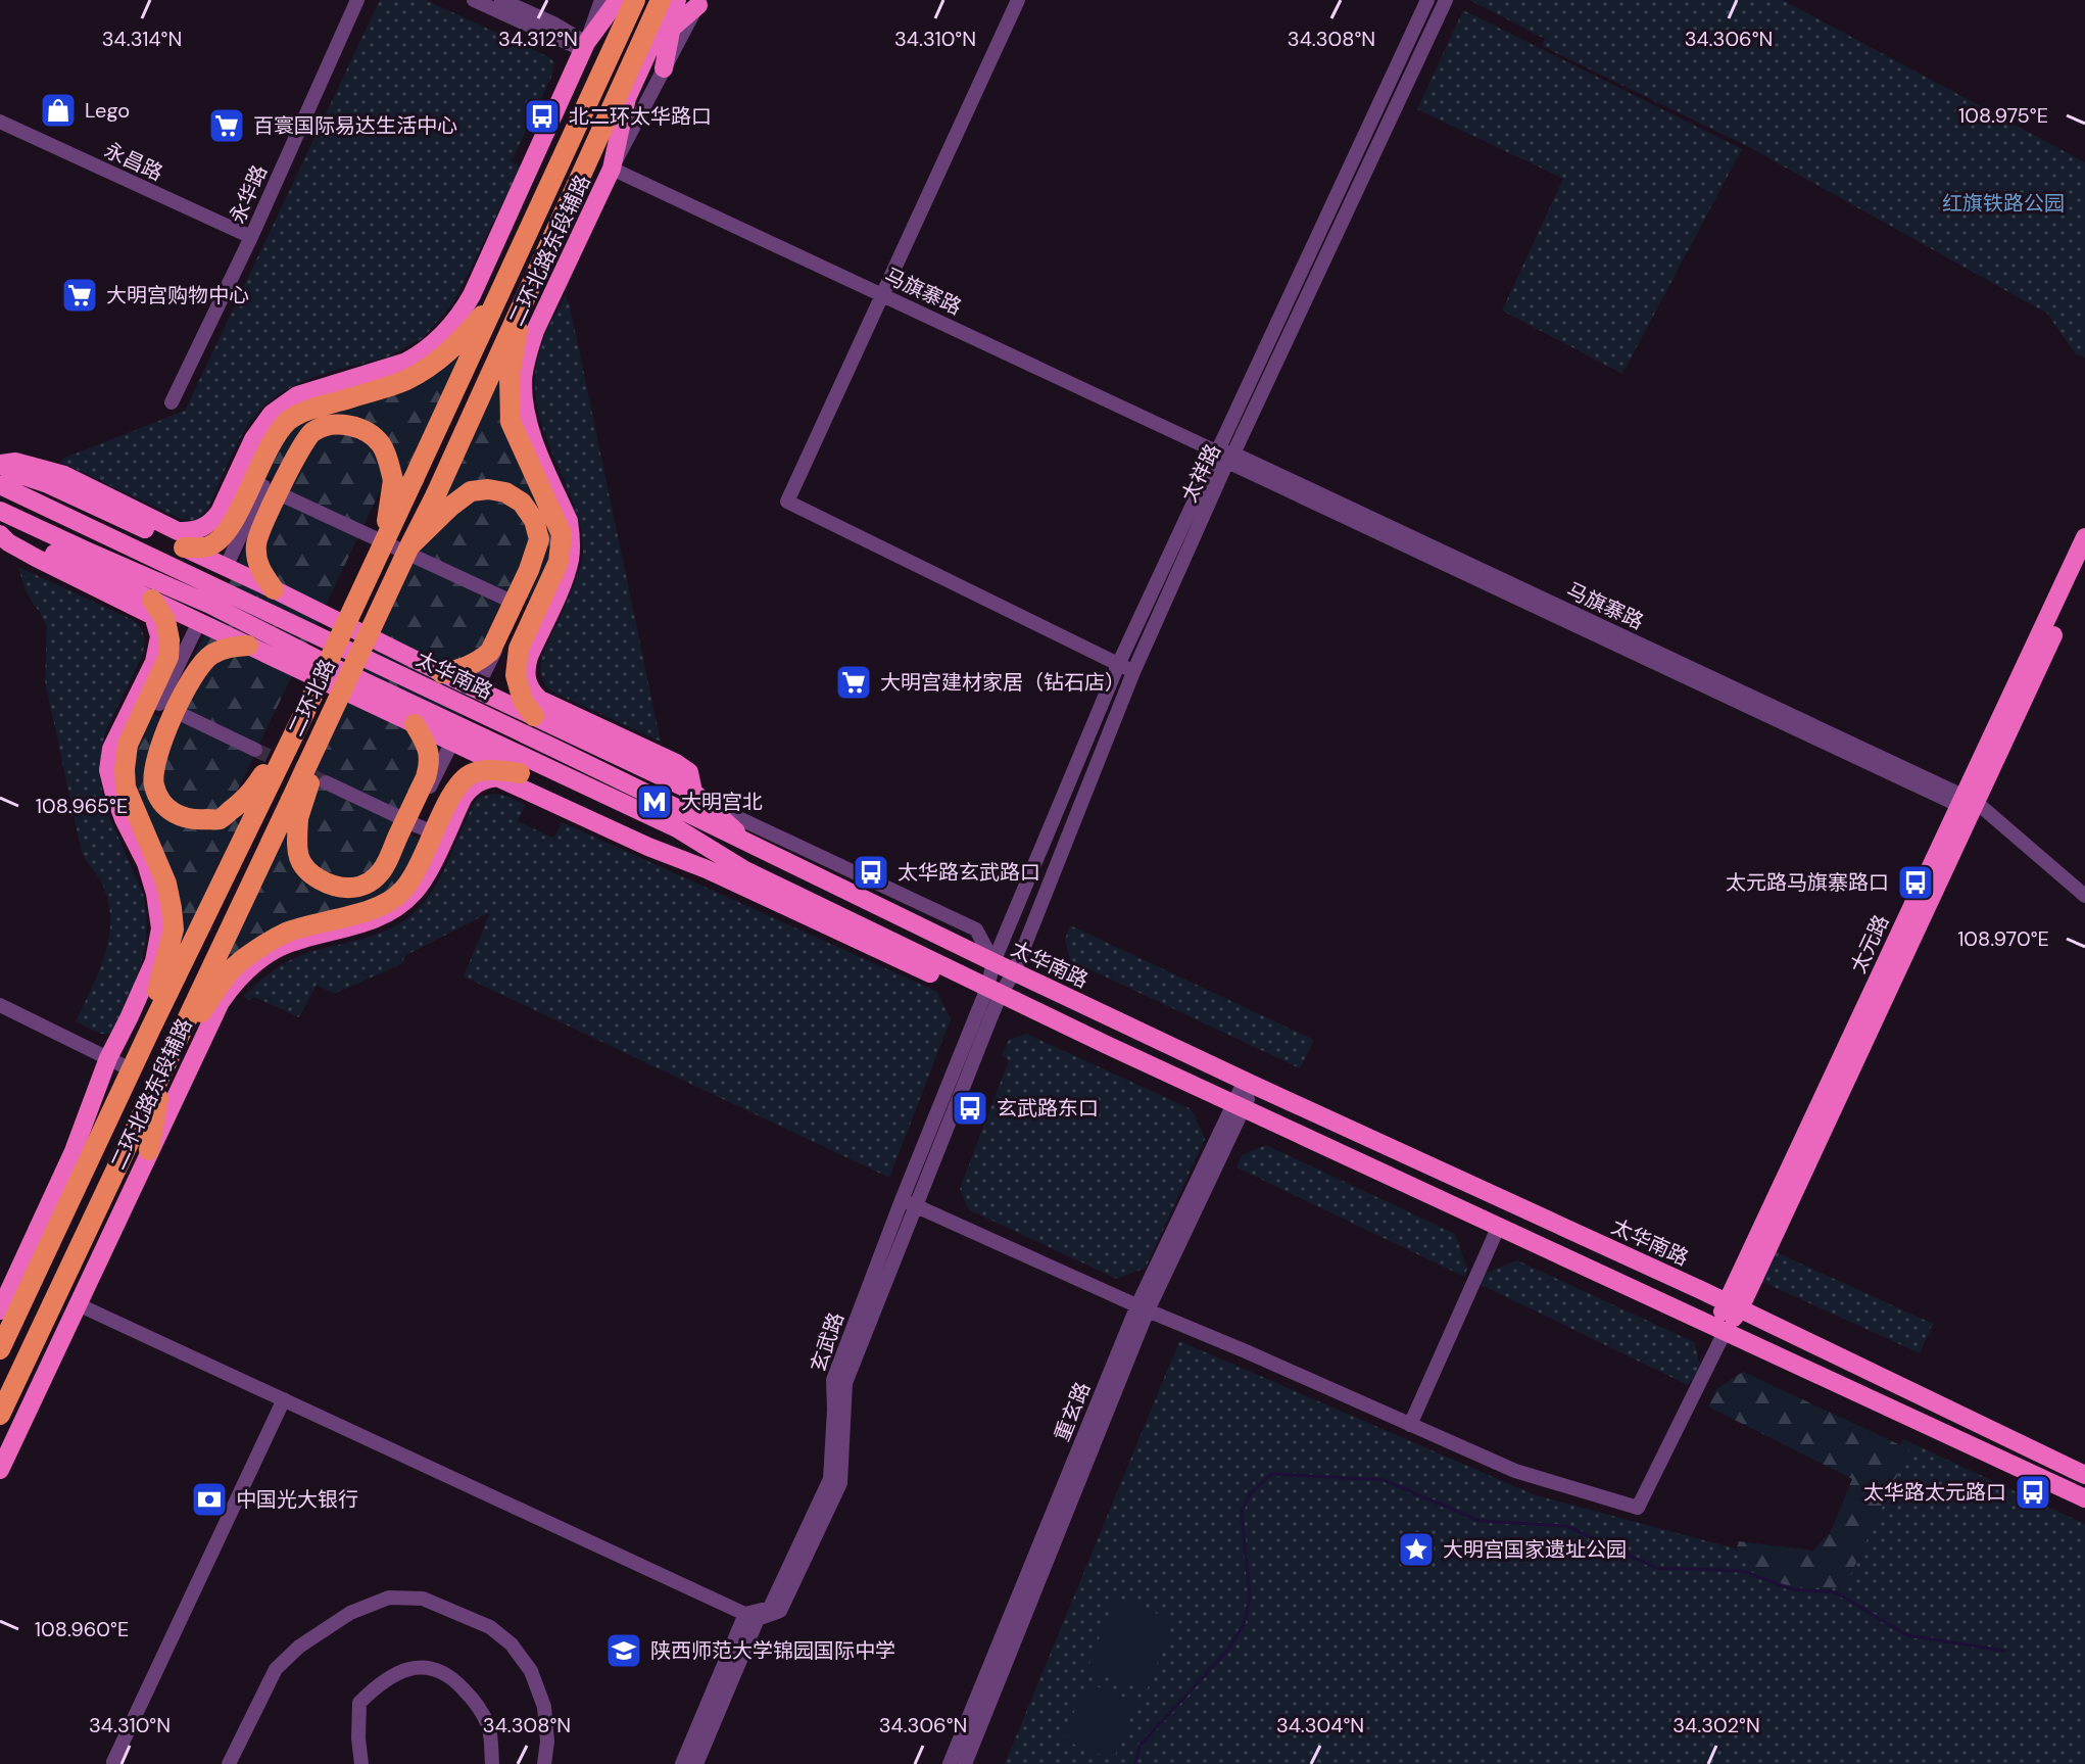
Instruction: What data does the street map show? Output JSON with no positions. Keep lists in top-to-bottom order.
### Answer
{
  "streets": {
    "highway": ["二环北路"],
    "main road": ["二环北路东段辅路", "太华南路", "太元路"],
    "street": [
      "永昌路",
      "永华路",
      "马旗寨路",
      "太祥路",
      "玄武路",
      "重玄路"
    ]
  },
  "crossings": [
    ["永昌路", "永华路"],
    ["二环北路东段辅路", "马旗寨路"],
    ["二环北路东段辅路", "玄武路"],
    ["马旗寨路", "太祥路"],
    ["马旗寨路", "太元路"],
    ["太祥路", "太华南路"],
    ["太祥路", "玄武路"],
    ["太华南路", "太元路"],
    ["太华南路", "玄武路"],
    ["太华南路", "重玄路"]
  ],
  "parks": ["红旗铁路公园"],
  "places": {
    "shop": ["Lego"],
    "bus stop": [
      "北二环太华路口",
      "太华路玄武路口",
      "太元路马旗寨路口",
      "玄武路东口",
      "太华路太元路口"
    ],
    "supermarket": ["百寰国际易达生活中心", "大明宫购物中心", "大明宫建材家居（钻石店）"],
    "metro station": ["大明宫北"],
    "bank": ["中国光大银行"],
    "place": ["大明宫国家遗址公园"],
    "school or university": ["陕西师范大学锦园国际中学"]
  },
  "coordinates": [
    "34.314°N",
    "34.312°N",
    "34.310°N",
    "34.308°N",
    "34.306°N",
    "108.975°E",
    "108.965°E",
    "108.970°E",
    "108.960°E",
    "34.304°N",
    "34.302°N"
  ]
}
